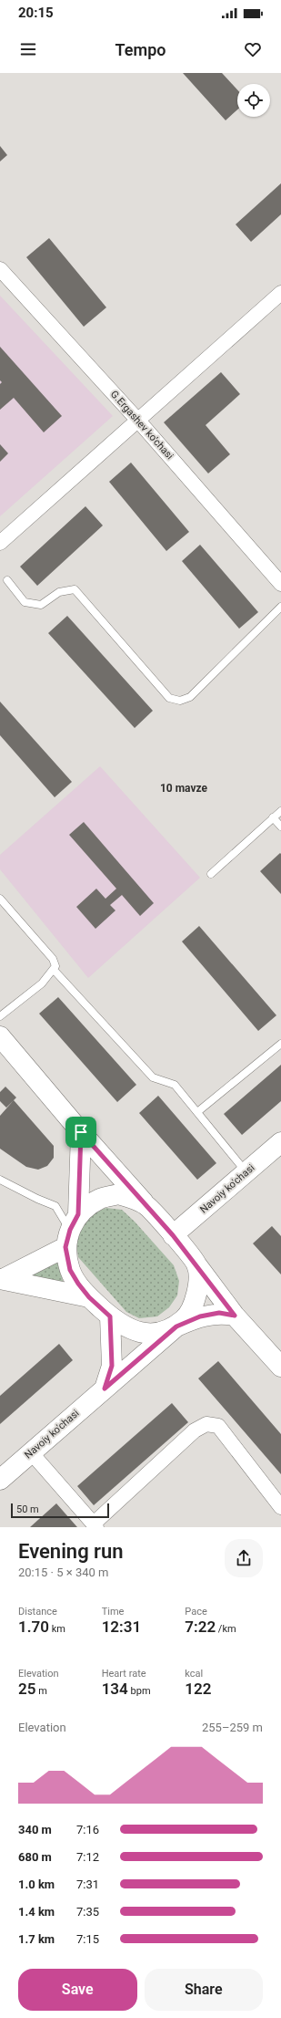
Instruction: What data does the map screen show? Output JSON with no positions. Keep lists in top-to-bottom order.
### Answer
{
  "streets": {
    "main road": ["Navoiy ko'chasi"],
    "street": ["G.Ergashev ko'chasi"]
  },
  "districts": ["10 mavze"],
  "scale_bar": "50 m",
  "page": {
    "status": "20:15",
    "header": "Tempo",
    "scale": "50 m",
    "heading": ["Evening run", "20:15 · 5 × 340 m"],
    "stats": [
      ["Distance", "1.70 km"],
      ["Time", "12:31"],
      ["Pace", "7:22 /km"],
      ["Elevation", "25 m"],
      ["Heart rate", "134 bpm"],
      ["kcal", "122"]
    ],
    "chart": ["Elevation", "255–259 m"],
    "list": [
      {
        "name": "340 m",
        "note": "7:16"
      },
      {
        "name": "680 m",
        "note": "7:12"
      },
      {
        "name": "1.0 km",
        "note": "7:31"
      },
      {
        "name": "1.4 km",
        "note": "7:35"
      },
      {
        "name": "1.7 km",
        "note": "7:15"
      }
    ],
    "buttons": ["Save", "Share"]
  }
}
